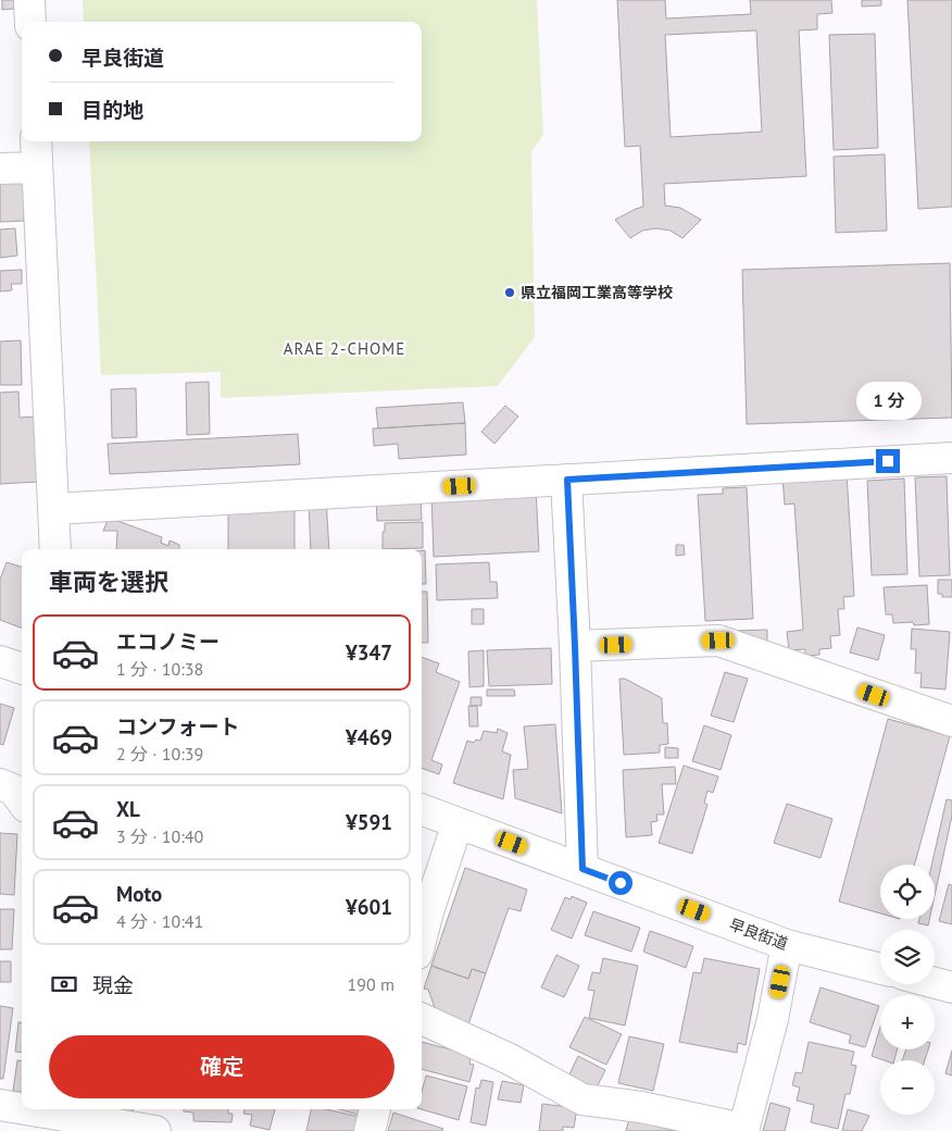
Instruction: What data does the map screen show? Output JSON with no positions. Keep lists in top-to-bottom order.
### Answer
{
  "streets": {
    "street": ["早良街道"]
  },
  "districts": ["ARAE 2-CHOME"],
  "places": ["県立福岡工業高等学校"],
  "page": {
    "banner": ["早良街道", "目的地"],
    "bubble": "1 分",
    "heading": "車両を選択",
    "list": [
      {
        "name": "エコノミー",
        "note": "1 分 · 10:38",
        "value": "¥347"
      },
      {
        "name": "コンフォート",
        "note": "2 分 · 10:39",
        "value": "¥469"
      },
      {
        "name": "XL",
        "note": "3 分 · 10:40",
        "value": "¥591"
      },
      {
        "name": "Moto",
        "note": "4 分 · 10:41",
        "value": "¥601"
      }
    ],
    "map_buttons": ["+", "−"],
    "pay": ["現金", "190 m"],
    "buttons": "確定"
  }
}
